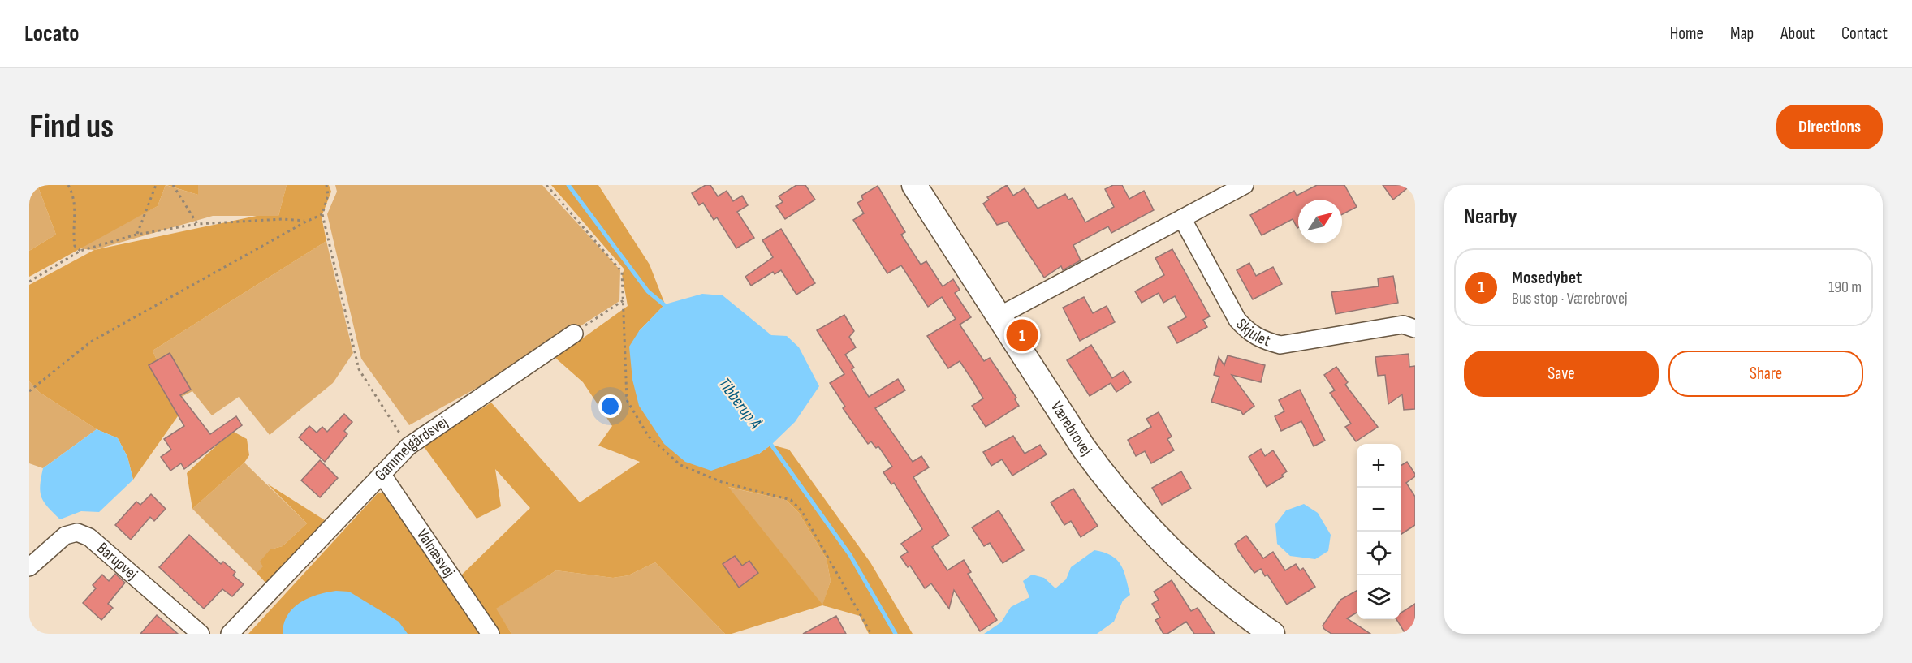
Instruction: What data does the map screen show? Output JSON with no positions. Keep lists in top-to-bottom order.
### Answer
{
  "streets": {
    "street": [
      "Skjulet",
      "Værebrovej",
      "Gammelgårdsvej",
      "Valnæsvej",
      "Barupvej"
    ]
  },
  "crossings": [
    ["Gammelgårdsvej", "Valnæsvej"]
  ],
  "water": ["Tibberup Å"],
  "north": "top right",
  "page": {
    "header": "Locato",
    "nav": [
      "Home",
      "Map",
      "About",
      "Contact"
    ],
    "buttons": [
      "Directions",
      ["Save", "Share"]
    ],
    "title": "Find us",
    "heading": "Nearby",
    "list": [
      {
        "mark": "1",
        "name": "Mosedybet",
        "note": "Bus stop · Værebrovej",
        "value": "190 m"
      }
    ],
    "pins": "1",
    "map_buttons": ["+", "−"]
  }
}
